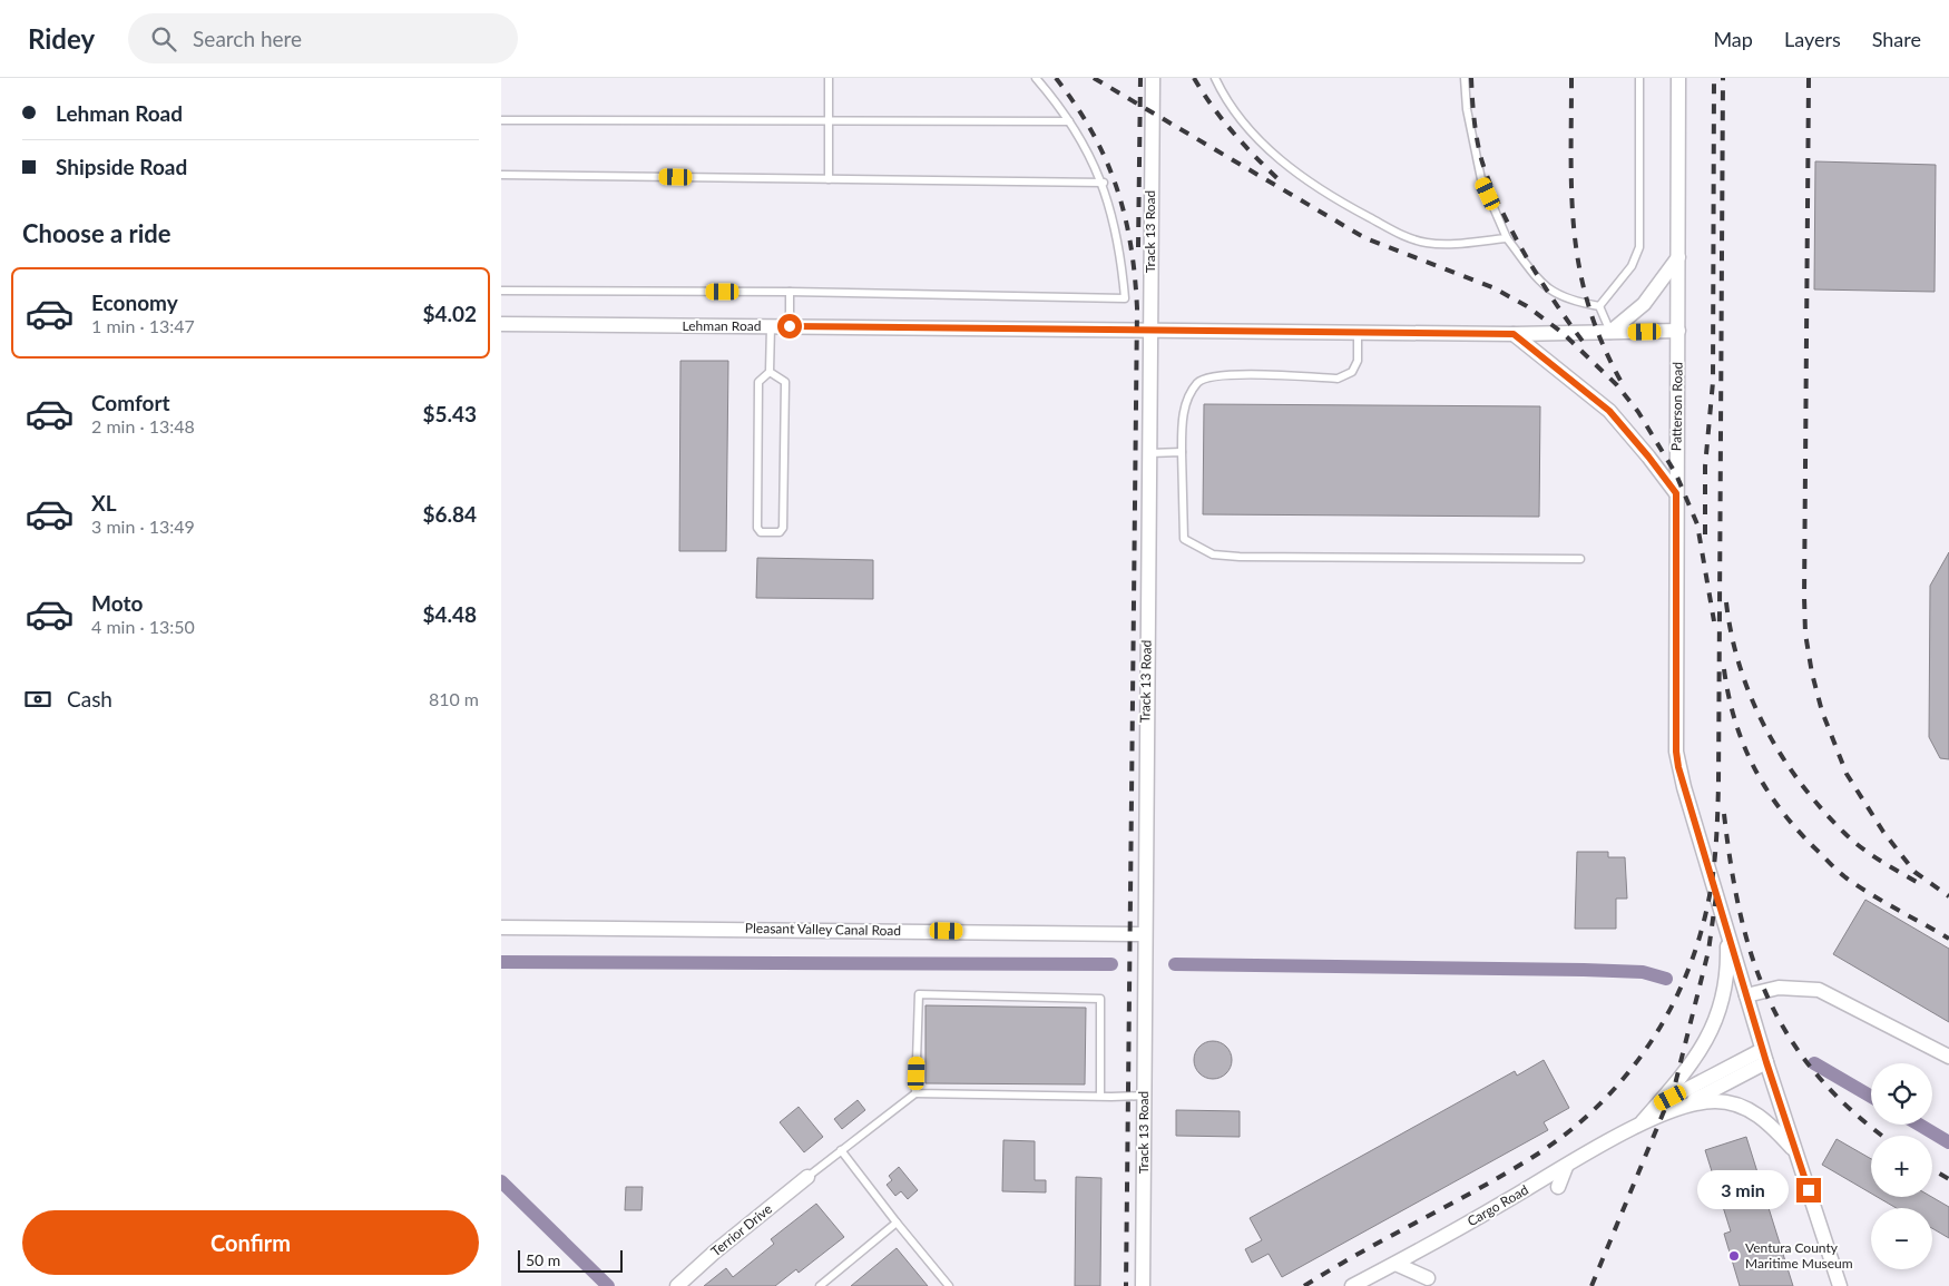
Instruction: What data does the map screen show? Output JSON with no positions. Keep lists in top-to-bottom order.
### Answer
{
  "streets": {
    "street": [
      "Track 13 Road",
      "Lehman Road",
      "Patterson Road",
      "Pleasant Valley Canal Road",
      "Cargo Road",
      "Terrior Drive"
    ]
  },
  "crossings": [
    ["Track 13 Road", "Lehman Road"],
    ["Track 13 Road", "Pleasant Valley Canal Road"],
    ["Lehman Road", "Patterson Road"],
    ["Patterson Road", "Cargo Road"]
  ],
  "places": ["Ventura County Maritime Museum"],
  "scale_bar": "50 m",
  "page": {
    "header": "Ridey",
    "search": "Search here",
    "nav": ["Map", "Layers", "Share"],
    "banner": ["Lehman Road", "Shipside Road"],
    "heading": "Choose a ride",
    "list": [
      {
        "name": "Economy",
        "note": "1 min · 13:47",
        "value": "$4.02"
      },
      {
        "name": "Comfort",
        "note": "2 min · 13:48",
        "value": "$5.43"
      },
      {
        "name": "XL",
        "note": "3 min · 13:49",
        "value": "$6.84"
      },
      {
        "name": "Moto",
        "note": "4 min · 13:50",
        "value": "$4.48"
      }
    ],
    "pay": ["Cash", "810 m"],
    "map_buttons": ["+", "−"],
    "bubble": "3 min",
    "buttons": "Confirm",
    "scale": "50 m"
  }
}
